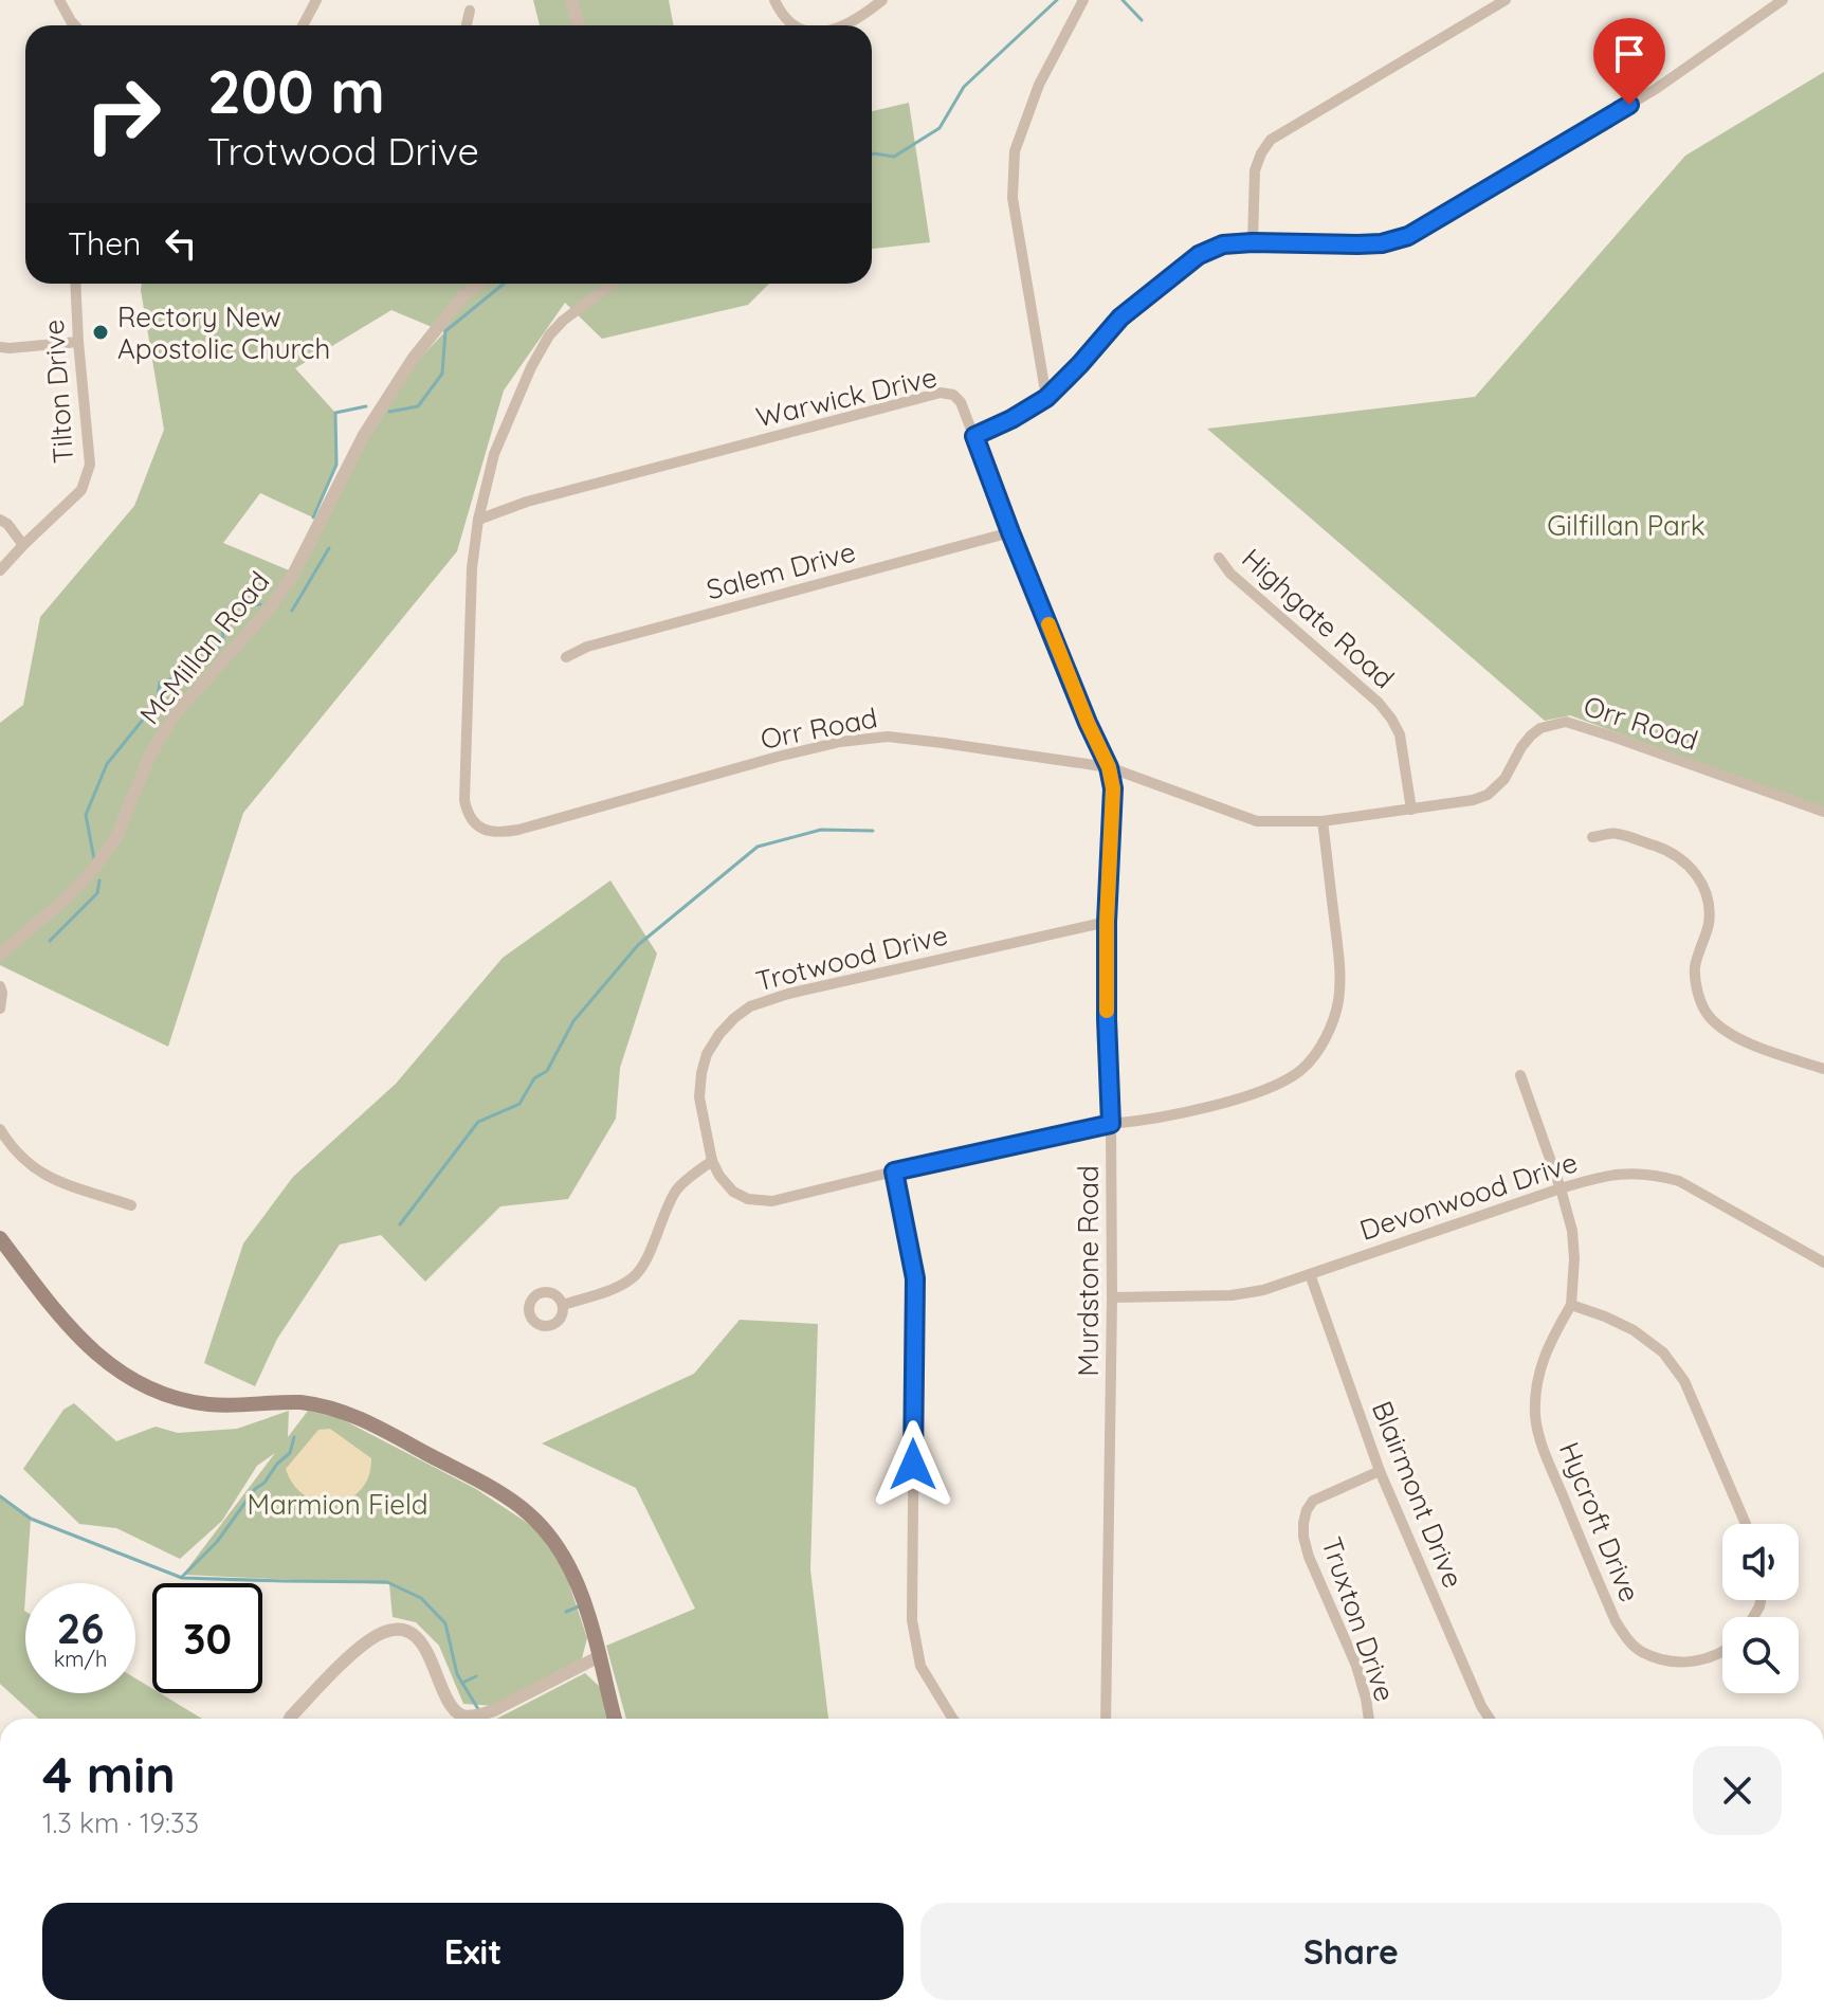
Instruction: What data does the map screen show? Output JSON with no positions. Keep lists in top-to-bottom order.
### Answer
{
  "streets": {
    "street": [
      "Tilton Drive",
      "Warwick Drive",
      "Salem Drive",
      "Highgate Road",
      "McMillan Road",
      "Orr Road",
      "Trotwood Drive",
      "Devonwood Drive",
      "Murdstone Road",
      "Blairmont Drive",
      "Hycroft Drive",
      "Truxton Drive"
    ]
  },
  "crossings": [
    ["Warwick Drive", "Orr Road"],
    ["Warwick Drive", "Murdstone Road"],
    ["Salem Drive", "Murdstone Road"],
    ["Highgate Road", "Orr Road"],
    ["Orr Road", "Trotwood Drive"],
    ["Orr Road", "Murdstone Road"],
    ["Trotwood Drive", "Murdstone Road"],
    ["Devonwood Drive", "Murdstone Road"],
    ["Devonwood Drive", "Blairmont Drive"],
    ["Devonwood Drive", "Hycroft Drive"],
    ["Blairmont Drive", "Truxton Drive"]
  ],
  "parks": ["Gilfillan Park", "Marmion Field"],
  "places": ["Rectory New Apostolic Church"],
  "page": {
    "turn": ["200 m", "Trotwood Drive"],
    "then": "Then",
    "speed": "26 km/h",
    "limit": "30",
    "heading": ["4 min", "1.3 km · 19:33"],
    "buttons": ["Exit", "Share"]
  }
}
